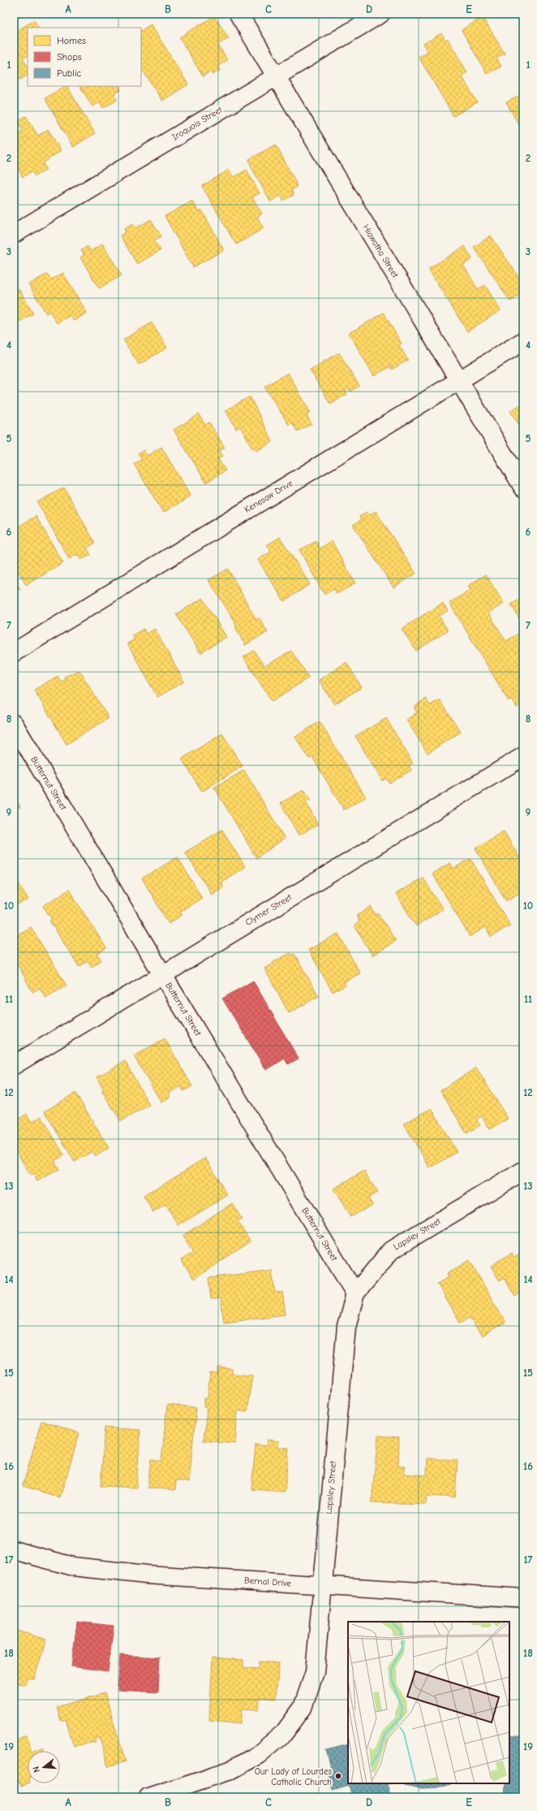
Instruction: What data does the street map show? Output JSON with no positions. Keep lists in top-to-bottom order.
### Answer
{
  "streets": {
    "street": [
      "Iroquois Street",
      "Hiawatha Street",
      "Kenesaw Drive",
      "Butternut Street",
      "Clymer Street",
      "Lapsley Street",
      "Bernal Drive"
    ]
  },
  "crossings": [
    ["Iroquois Street", "Hiawatha Street"],
    ["Hiawatha Street", "Kenesaw Drive"],
    ["Butternut Street", "Clymer Street"],
    ["Butternut Street", "Lapsley Street"],
    ["Lapsley Street", "Bernal Drive"]
  ],
  "places": ["Our Lady of Lourdes Catholic Church"],
  "legend": ["Homes", "Shops", "Public"],
  "north": "left",
  "grid": {
    "columns": [
      "A",
      "B",
      "C",
      "D",
      "E"
    ],
    "rows": [
      "1",
      "2",
      "3",
      "4",
      "5",
      "6",
      "7",
      "8",
      "9",
      "10",
      "11",
      "12",
      "13",
      "14",
      "15",
      "16",
      "17",
      "18",
      "19"
    ]
  }
}
